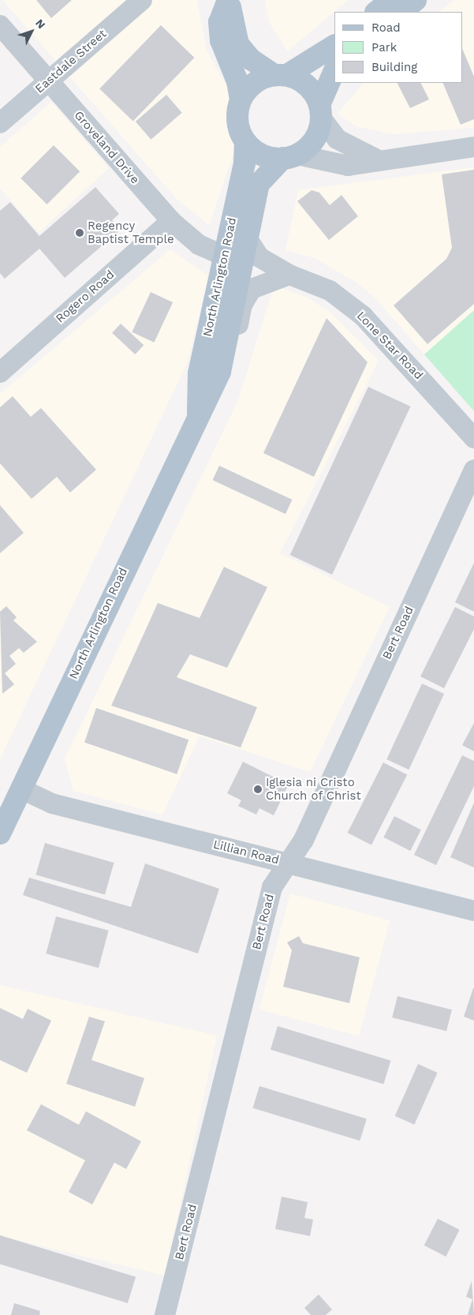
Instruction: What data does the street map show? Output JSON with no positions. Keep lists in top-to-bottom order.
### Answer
{
  "streets": {
    "main road": ["North Arlington Road"],
    "street": [
      "Eastdale Street",
      "Groveland Drive",
      "Rogero Road",
      "Lone Star Road",
      "Bert Road",
      "Lillian Road"
    ]
  },
  "crossings": [
    ["Eastdale Street", "Groveland Drive"],
    ["Groveland Drive", "North Arlington Road"],
    ["Groveland Drive", "Rogero Road"],
    ["North Arlington Road", "Lone Star Road"],
    ["North Arlington Road", "Lillian Road"],
    ["Bert Road", "Lillian Road"]
  ],
  "places": ["Regency Baptist Temple", "Iglesia ni Cristo Church of Christ"],
  "legend": ["Road", "Park", "Building"],
  "north": "top right"
}
